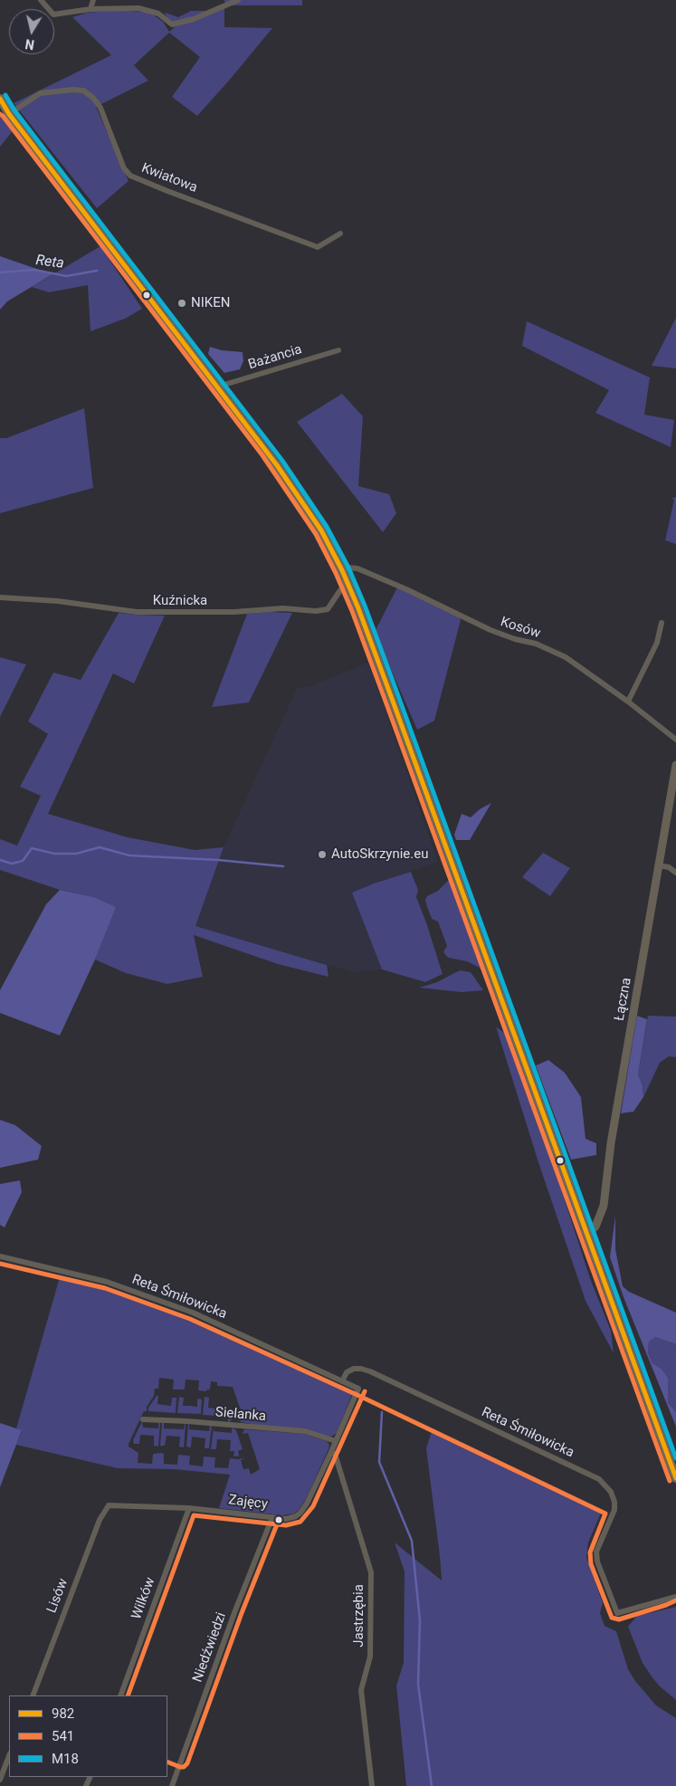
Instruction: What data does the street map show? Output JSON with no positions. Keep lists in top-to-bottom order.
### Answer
{
  "streets": {
    "street": [
      "Kwiatowa",
      "Bażancia",
      "Kuźnicka",
      "Kosów",
      "Łączna",
      "Reta Śmiłowicka",
      "Sielanka",
      "Zajęcy",
      "Lisów",
      "Wilków",
      "Jastrzębia",
      "Niedźwiedzi"
    ]
  },
  "crossings": [
    ["Reta Śmiłowicka", "Zajęcy"],
    ["Sielanka", "Zajęcy"],
    ["Zajęcy", "Lisów"],
    ["Zajęcy", "Wilków"],
    ["Zajęcy", "Jastrzębia"],
    ["Zajęcy", "Niedźwiedzi"]
  ],
  "water": ["Reta"],
  "places": ["NIKEN", "AutoSkrzynie.eu"],
  "lines": ["transit line M18", "transit line 982", "transit line 541"],
  "legend": ["982", "541", "M18"],
  "north": "bottom"
}
